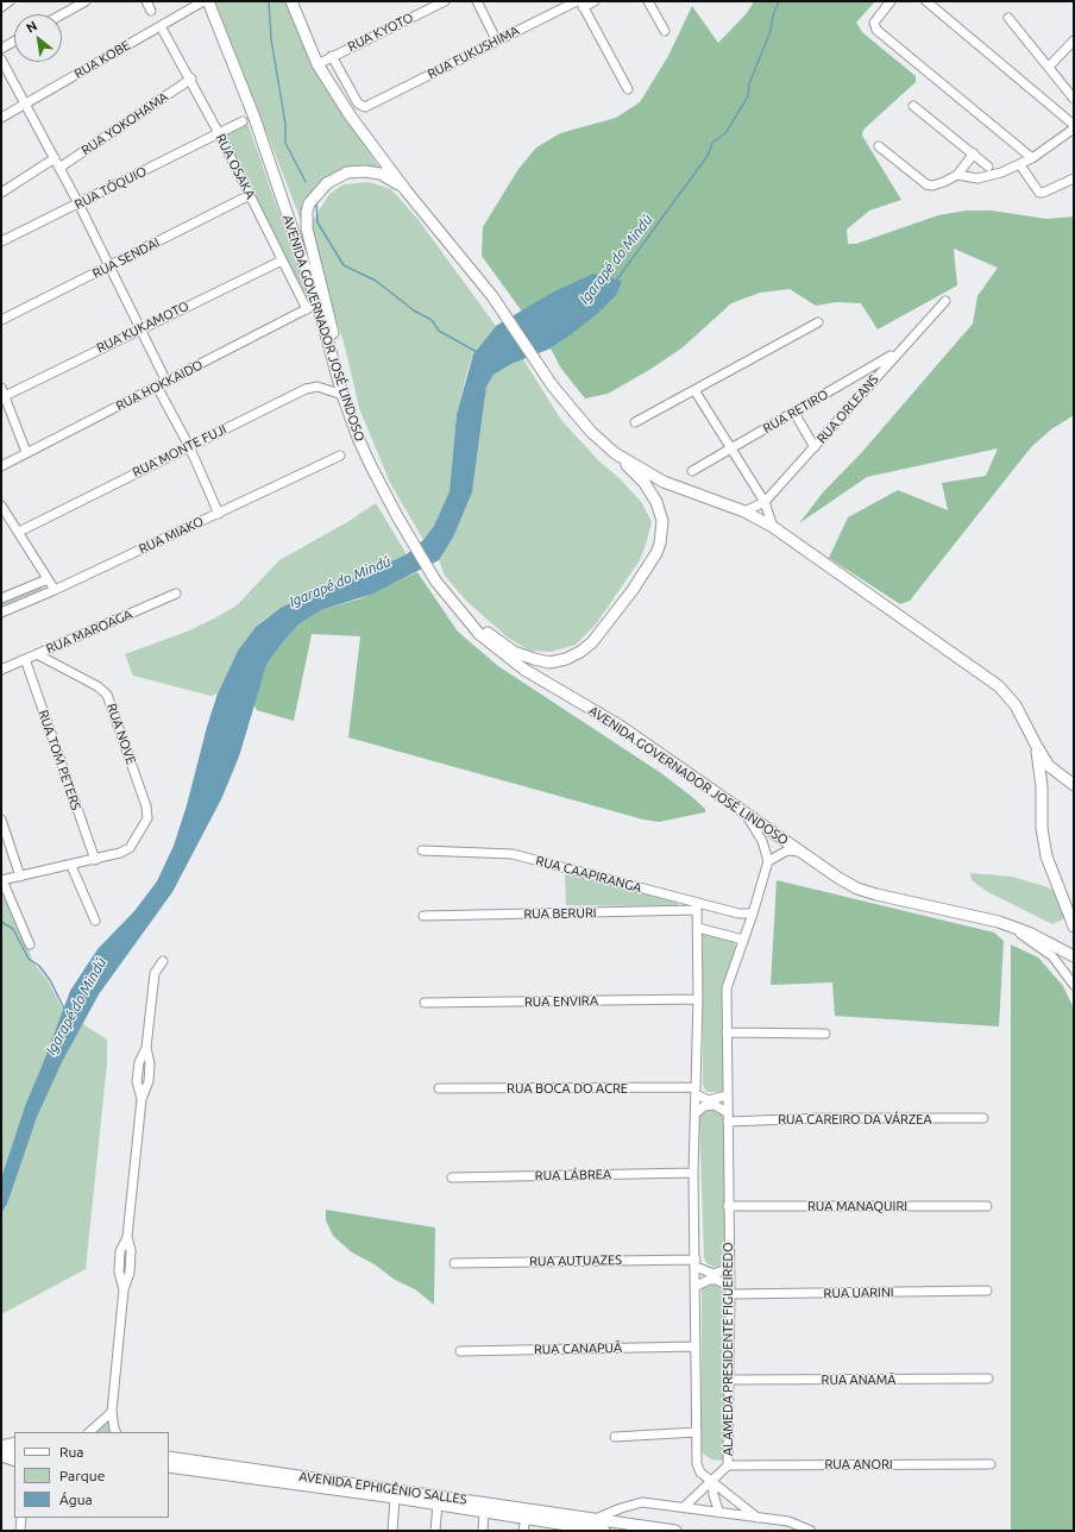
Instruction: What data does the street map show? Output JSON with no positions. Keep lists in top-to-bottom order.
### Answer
{
  "streets": {
    "main road": ["AVENIDA GOVERNADOR JOSÉ LINDOSO", "AVENIDA EPHIGÊNIO SALLES"],
    "street": [
      "RUA KYOTO",
      "RUA FUKUSHIMA",
      "RUA KOBE",
      "RUA YOKOHAMA",
      "RUA OSAKA",
      "RUA TÓQUIO",
      "RUA SENDAI",
      "RUA KUKAMOTO",
      "RUA HOKKAIDO",
      "RUA ORLEANS",
      "RUA RETIRO",
      "RUA MONTE FUJI",
      "RUA MIAKO",
      "RUA MAROAGA",
      "RUA NOVE",
      "RUA TOM PETERS",
      "RUA CAAPIRANGA",
      "RUA BERURI",
      "RUA ENVIRA",
      "RUA BOCA DO ACRE",
      "RUA CAREIRO DA VÁRZEA",
      "RUA LÁBREA",
      "RUA MANAQUIRI",
      "RUA AUTUAZES",
      "RUA UARINI",
      "RUA CANAPUÃ",
      "ALAMEDA PRESIDENTE FIGUEIREDO",
      "RUA ANAMÃ",
      "RUA ANORI"
    ]
  },
  "crossings": [
    ["RUA KYOTO", "RUA FUKUSHIMA"],
    ["RUA KOBE", "RUA OSAKA"],
    ["RUA YOKOHAMA", "RUA OSAKA"],
    ["RUA OSAKA", "RUA TÓQUIO"],
    ["RUA OSAKA", "RUA SENDAI"],
    ["RUA OSAKA", "RUA KUKAMOTO"],
    ["RUA OSAKA", "RUA HOKKAIDO"],
    ["AVENIDA GOVERNADOR JOSÉ LINDOSO", "RUA HOKKAIDO"],
    ["AVENIDA GOVERNADOR JOSÉ LINDOSO", "RUA MONTE FUJI"],
    ["RUA ORLEANS", "RUA RETIRO"],
    ["RUA MAROAGA", "RUA NOVE"],
    ["RUA MAROAGA", "RUA TOM PETERS"],
    ["RUA NOVE", "RUA TOM PETERS"],
    ["RUA CAAPIRANGA", "RUA BERURI"],
    ["RUA CAAPIRANGA", "ALAMEDA PRESIDENTE FIGUEIREDO"],
    ["RUA BOCA DO ACRE", "ALAMEDA PRESIDENTE FIGUEIREDO"],
    ["RUA CAREIRO DA VÁRZEA", "ALAMEDA PRESIDENTE FIGUEIREDO"],
    ["RUA MANAQUIRI", "ALAMEDA PRESIDENTE FIGUEIREDO"],
    ["RUA AUTUAZES", "ALAMEDA PRESIDENTE FIGUEIREDO"],
    ["RUA UARINI", "ALAMEDA PRESIDENTE FIGUEIREDO"],
    ["ALAMEDA PRESIDENTE FIGUEIREDO", "RUA ANAMÃ"],
    ["ALAMEDA PRESIDENTE FIGUEIREDO", "RUA ANORI"]
  ],
  "water": ["Igarapé do Mindú"],
  "legend": ["Rua", "Parque", "Água"],
  "north": "top left"
}
